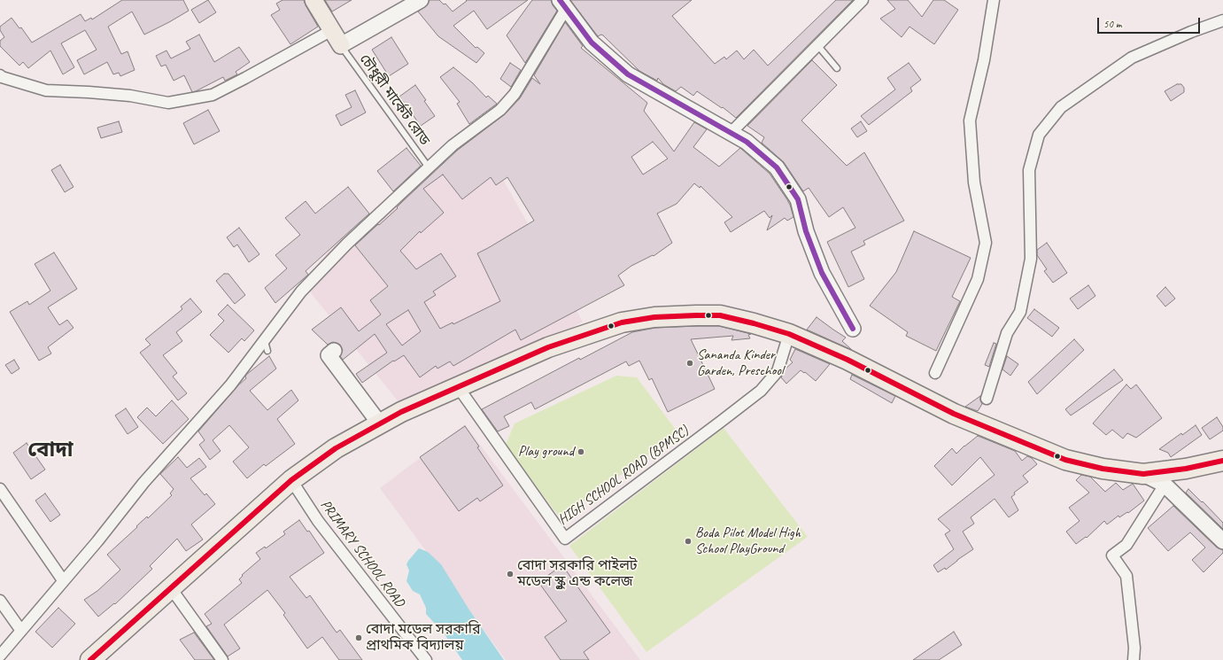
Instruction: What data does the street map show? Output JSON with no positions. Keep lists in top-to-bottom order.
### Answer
{
  "streets": {
    "street": ["HIGH SCHOOL ROAD (BPMSC)", "PRIMARY SCHOOL ROAD"],
    "lane": ["চৌধুরী মার্কেট রোড"]
  },
  "districts": ["বোদা"],
  "places": [
    "Sananda Kinder Garden, Preschool",
    "Play ground",
    "Boda Pilot Model High School PlayGround",
    "বোদা সরকারি পাইলট মডেল স্কুল এন্ড কলেজ",
    "বোদা মডেল সরকারি প্রাথমিক বিদ্যালয়"
  ],
  "scale_bar": "50 m"
}
